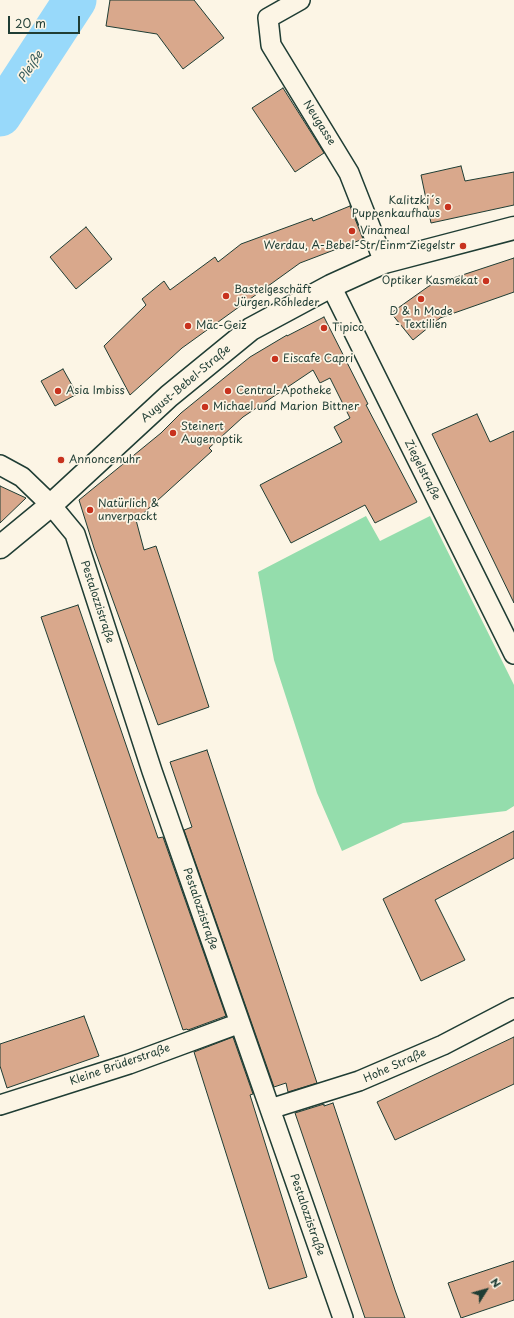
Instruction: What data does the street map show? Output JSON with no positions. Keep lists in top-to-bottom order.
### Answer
{
  "streets": {
    "street": [
      "Neugasse",
      "August-Bebel-Straße",
      "Ziegelstraße",
      "Pestalozzistraße",
      "Kleine Brüderstraße",
      "Hohe Straße"
    ]
  },
  "crossings": [
    ["Neugasse", "August-Bebel-Straße"],
    ["August-Bebel-Straße", "Ziegelstraße"],
    ["August-Bebel-Straße", "Pestalozzistraße"],
    ["Pestalozzistraße", "Kleine Brüderstraße"],
    ["Pestalozzistraße", "Hohe Straße"]
  ],
  "water": ["Pleiße"],
  "places": [
    "Kalitzki´s Puppenkaufhaus",
    "Vinameal",
    "Werdau, A-Bebel-Str/Einm Ziegelstr",
    "Optiker Kasmekat",
    "Bastelgeschäft Jürgen Rohleder",
    "D & h Mode - Textilien",
    "Mäc-Geiz",
    "Tipico",
    "Eiscafe Capri",
    "Asia Imbiss",
    "Central-Apotheke",
    "Michael und Marion Bittner",
    "Steinert Augenoptik",
    "Annoncenuhr",
    "Natürlich & unverpackt"
  ],
  "scale_bar": "20 m",
  "north": "top right"
}
